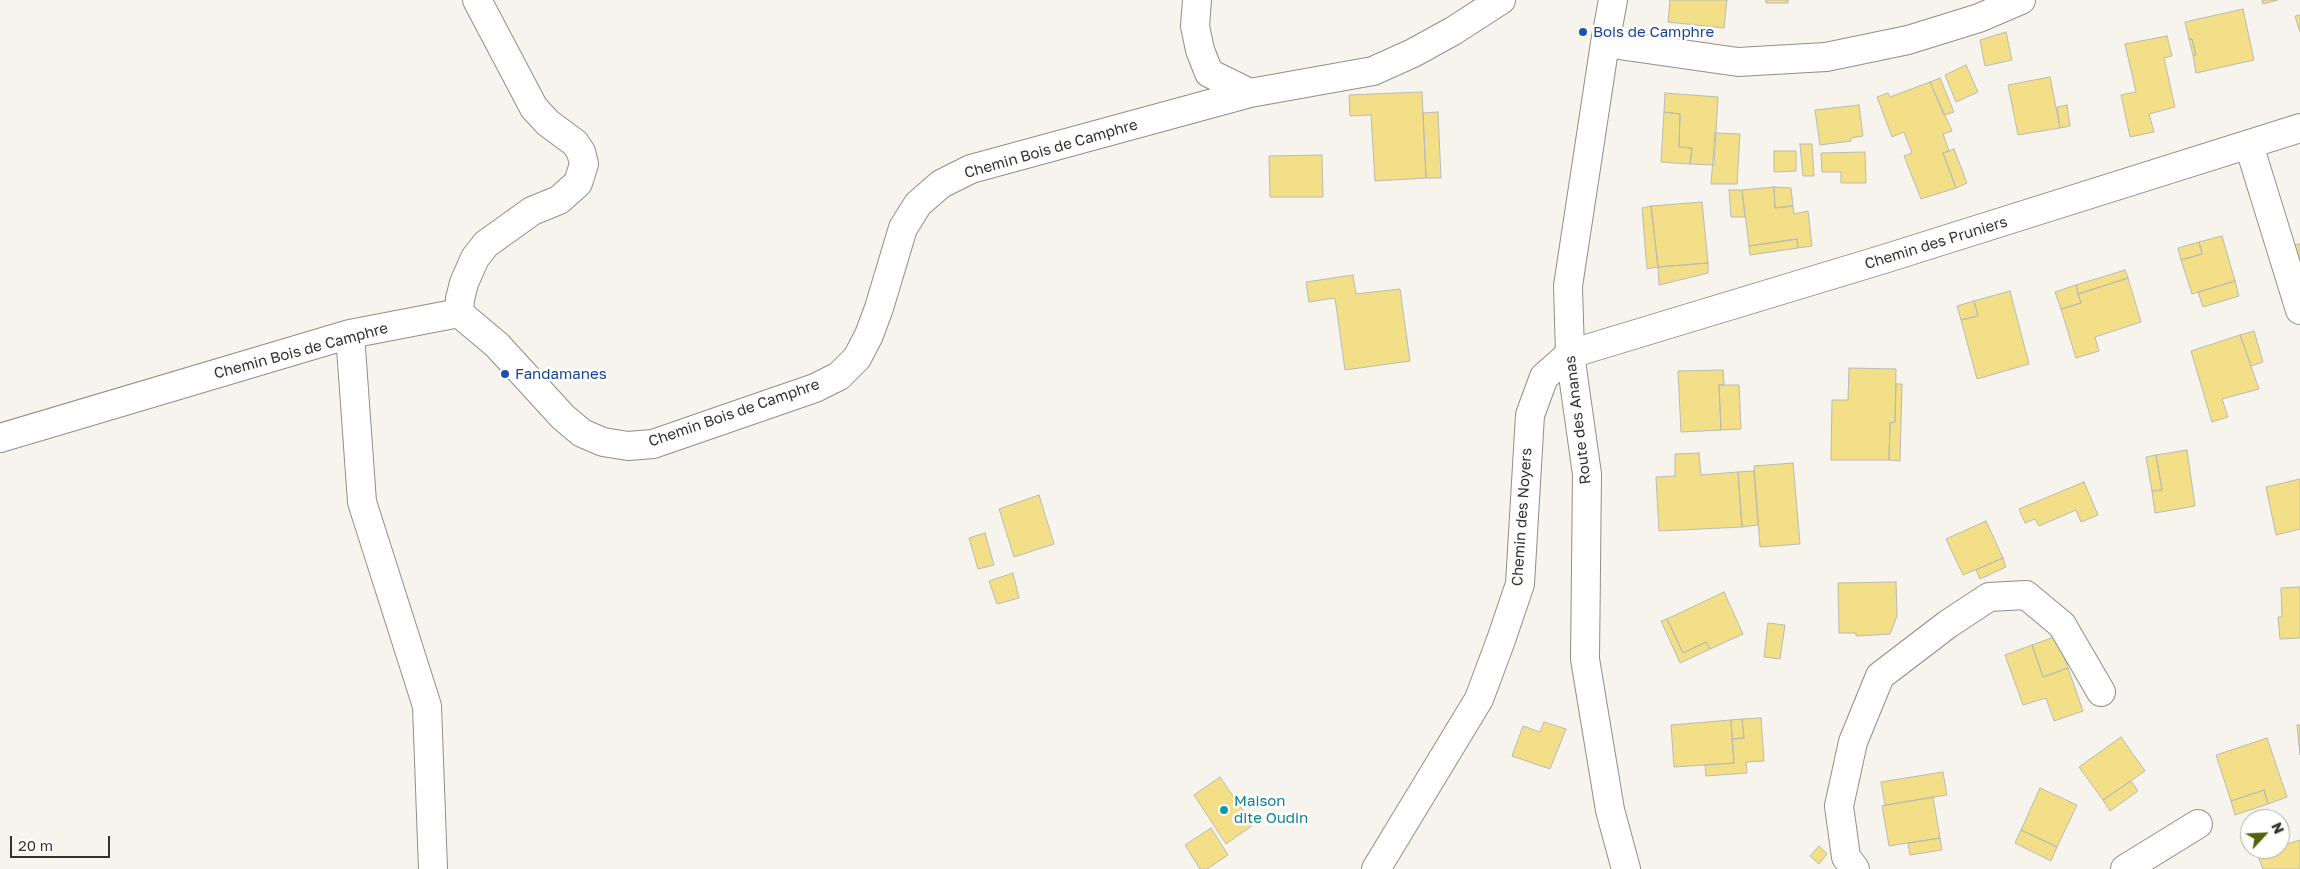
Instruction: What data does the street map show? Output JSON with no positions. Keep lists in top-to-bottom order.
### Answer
{
  "streets": {
    "street": [
      "Chemin Bois de Camphre",
      "Chemin des Pruniers",
      "Route des Ananas",
      "Chemin des Noyers"
    ]
  },
  "crossings": [
    ["Chemin des Pruniers", "Route des Ananas"],
    ["Chemin des Pruniers", "Chemin des Noyers"],
    ["Route des Ananas", "Chemin des Noyers"]
  ],
  "places": ["Bois de Camphre", "Fandamanes", "Maison dite Oudin"],
  "scale_bar": "20 m",
  "north": "top right"
}
